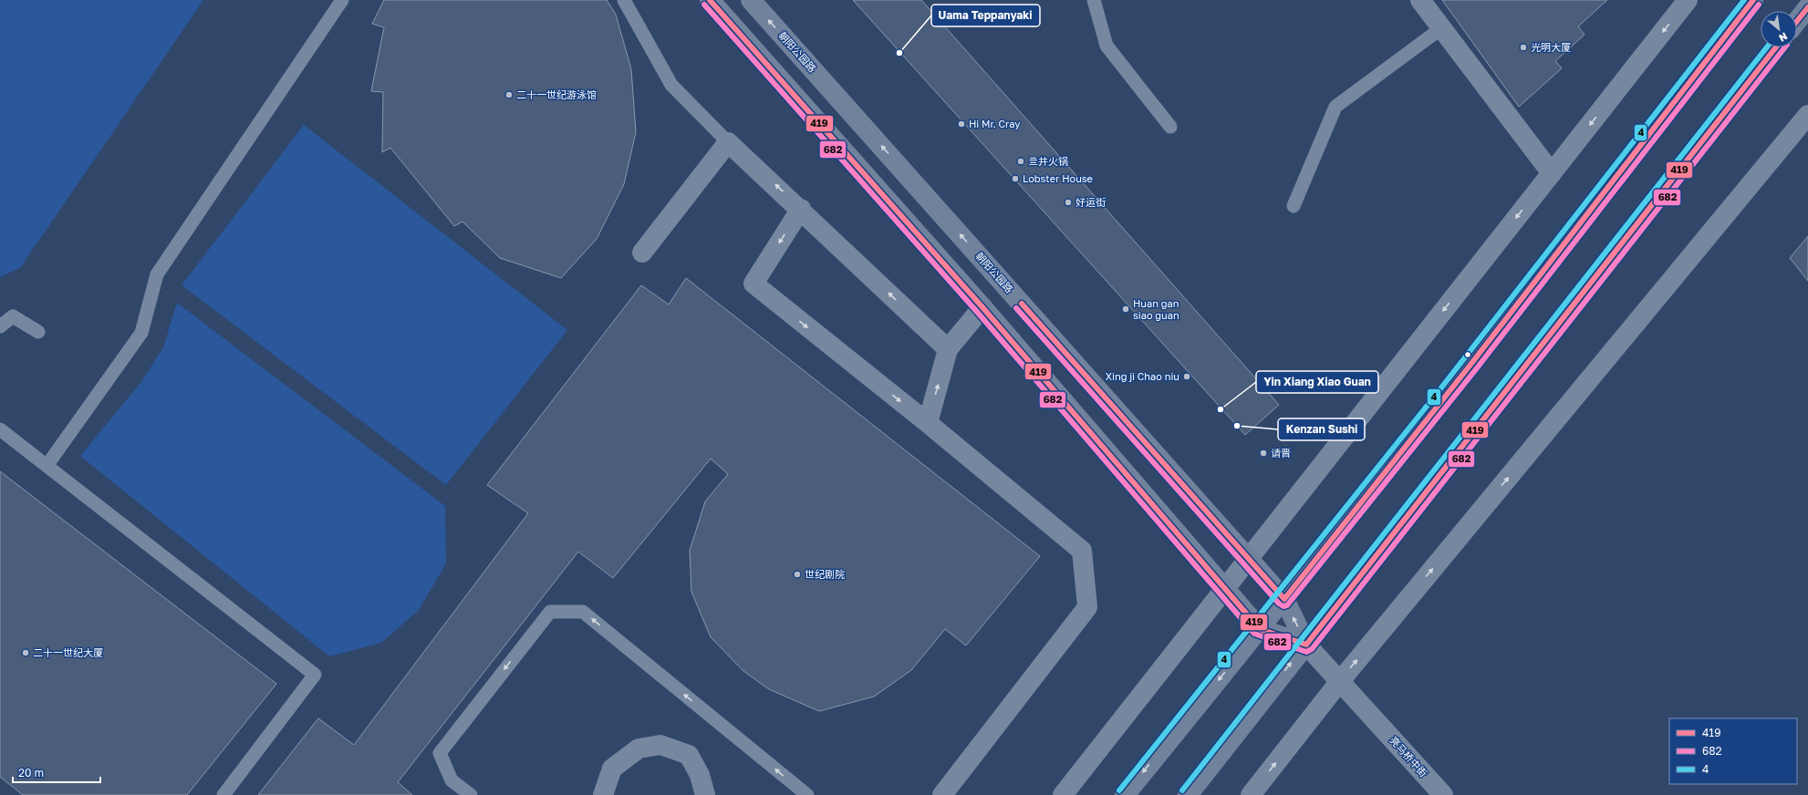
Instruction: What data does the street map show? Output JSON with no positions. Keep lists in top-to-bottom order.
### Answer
{
  "streets": {
    "main road": ["朝阳公园路"],
    "street": ["亮马桥中街"]
  },
  "crossings": [
    ["朝阳公园路", "亮马桥中街"]
  ],
  "places": [
    "光明大厦",
    "Uama Teppanyaki",
    "二十一世纪游泳馆",
    "Hi Mr. Cray",
    "亖井火锅",
    "Lobster House",
    "好运街",
    "Huan gan siao guan",
    "Xing ji Chao niu",
    "Yin Xiang Xiao Guan",
    "Kenzan Sushi",
    "请晋",
    "世纪剧院",
    "二十一世纪大厦"
  ],
  "lines": ["transit line 419", "transit line 4", "transit line 682"],
  "legend": ["419", "682", "4"],
  "scale_bar": "20 m",
  "north": "bottom right"
}
